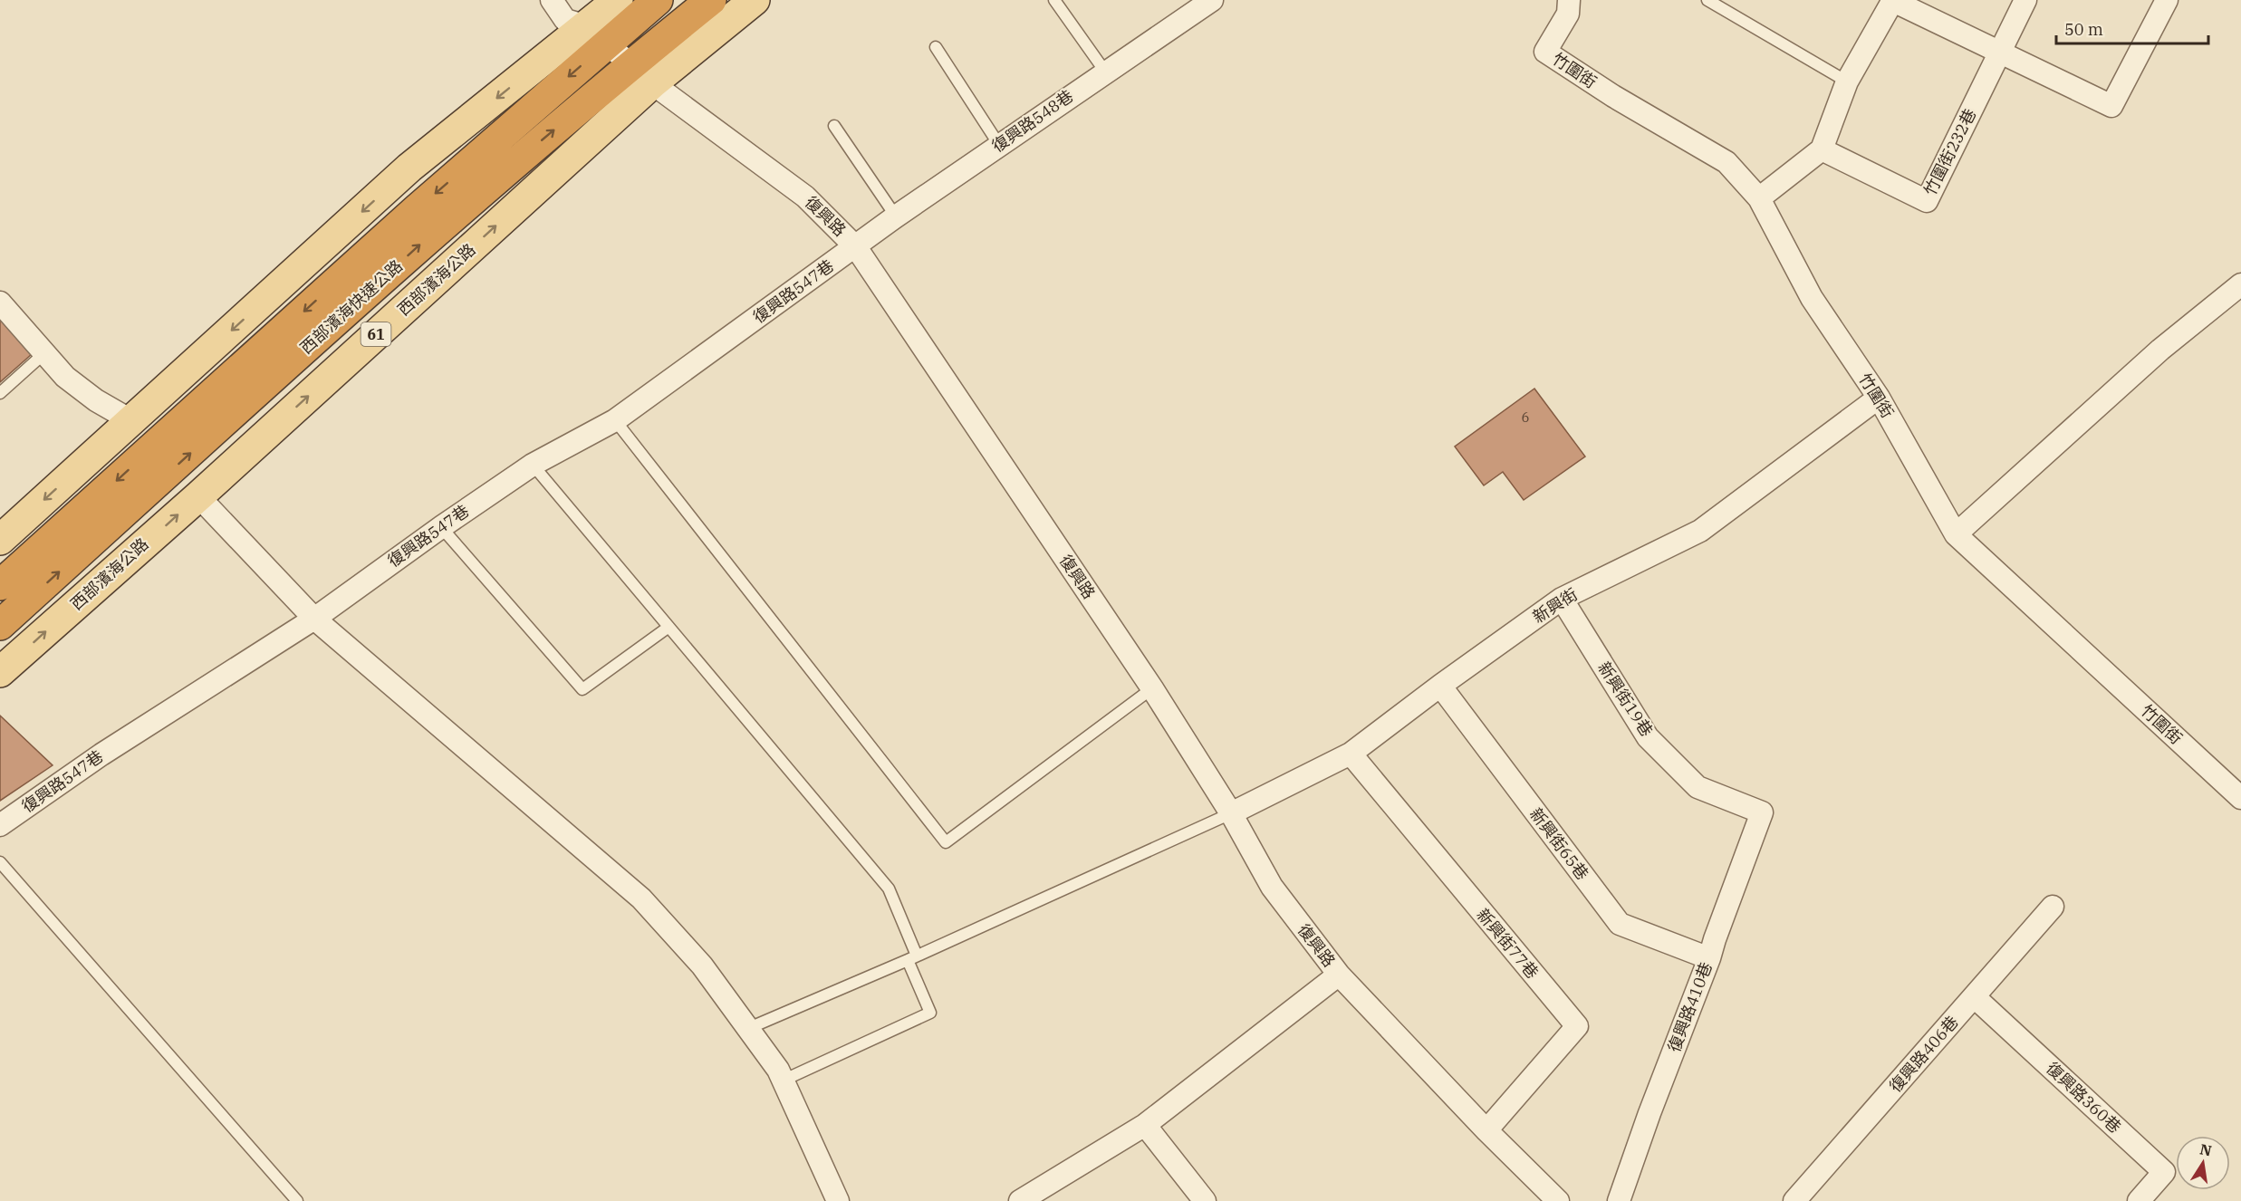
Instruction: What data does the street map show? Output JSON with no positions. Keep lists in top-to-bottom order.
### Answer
{
  "streets": {
    "highway": ["西部濱海快速公路", "61"],
    "main road": ["西部濱海公路"],
    "street": [
      "竹圍街",
      "復興路548巷",
      "竹圍街232巷",
      "復興路",
      "復興路547巷",
      "新興街",
      "新興街19巷",
      "新興街65巷",
      "新興街77巷",
      "復興路410巷",
      "復興路406巷",
      "復興路360巷"
    ]
  },
  "crossings": [
    ["竹圍街", "新興街"],
    ["復興路548巷", "復興路"],
    ["復興路548巷", "復興路547巷"],
    ["復興路", "西部濱海公路"],
    ["復興路", "復興路547巷"],
    ["復興路", "西部濱海快速公路"],
    ["復興路", "新興街"],
    ["復興路", "新興街77巷"],
    ["西部濱海公路", "西部濱海快速公路"],
    ["新興街", "新興街19巷"],
    ["新興街", "新興街65巷"],
    ["新興街", "新興街77巷"],
    ["新興街19巷", "復興路410巷"],
    ["新興街65巷", "復興路410巷"],
    ["復興路406巷", "復興路360巷"]
  ],
  "house_numbers": ["6"],
  "scale_bar": "50 m",
  "north": "top"
}
